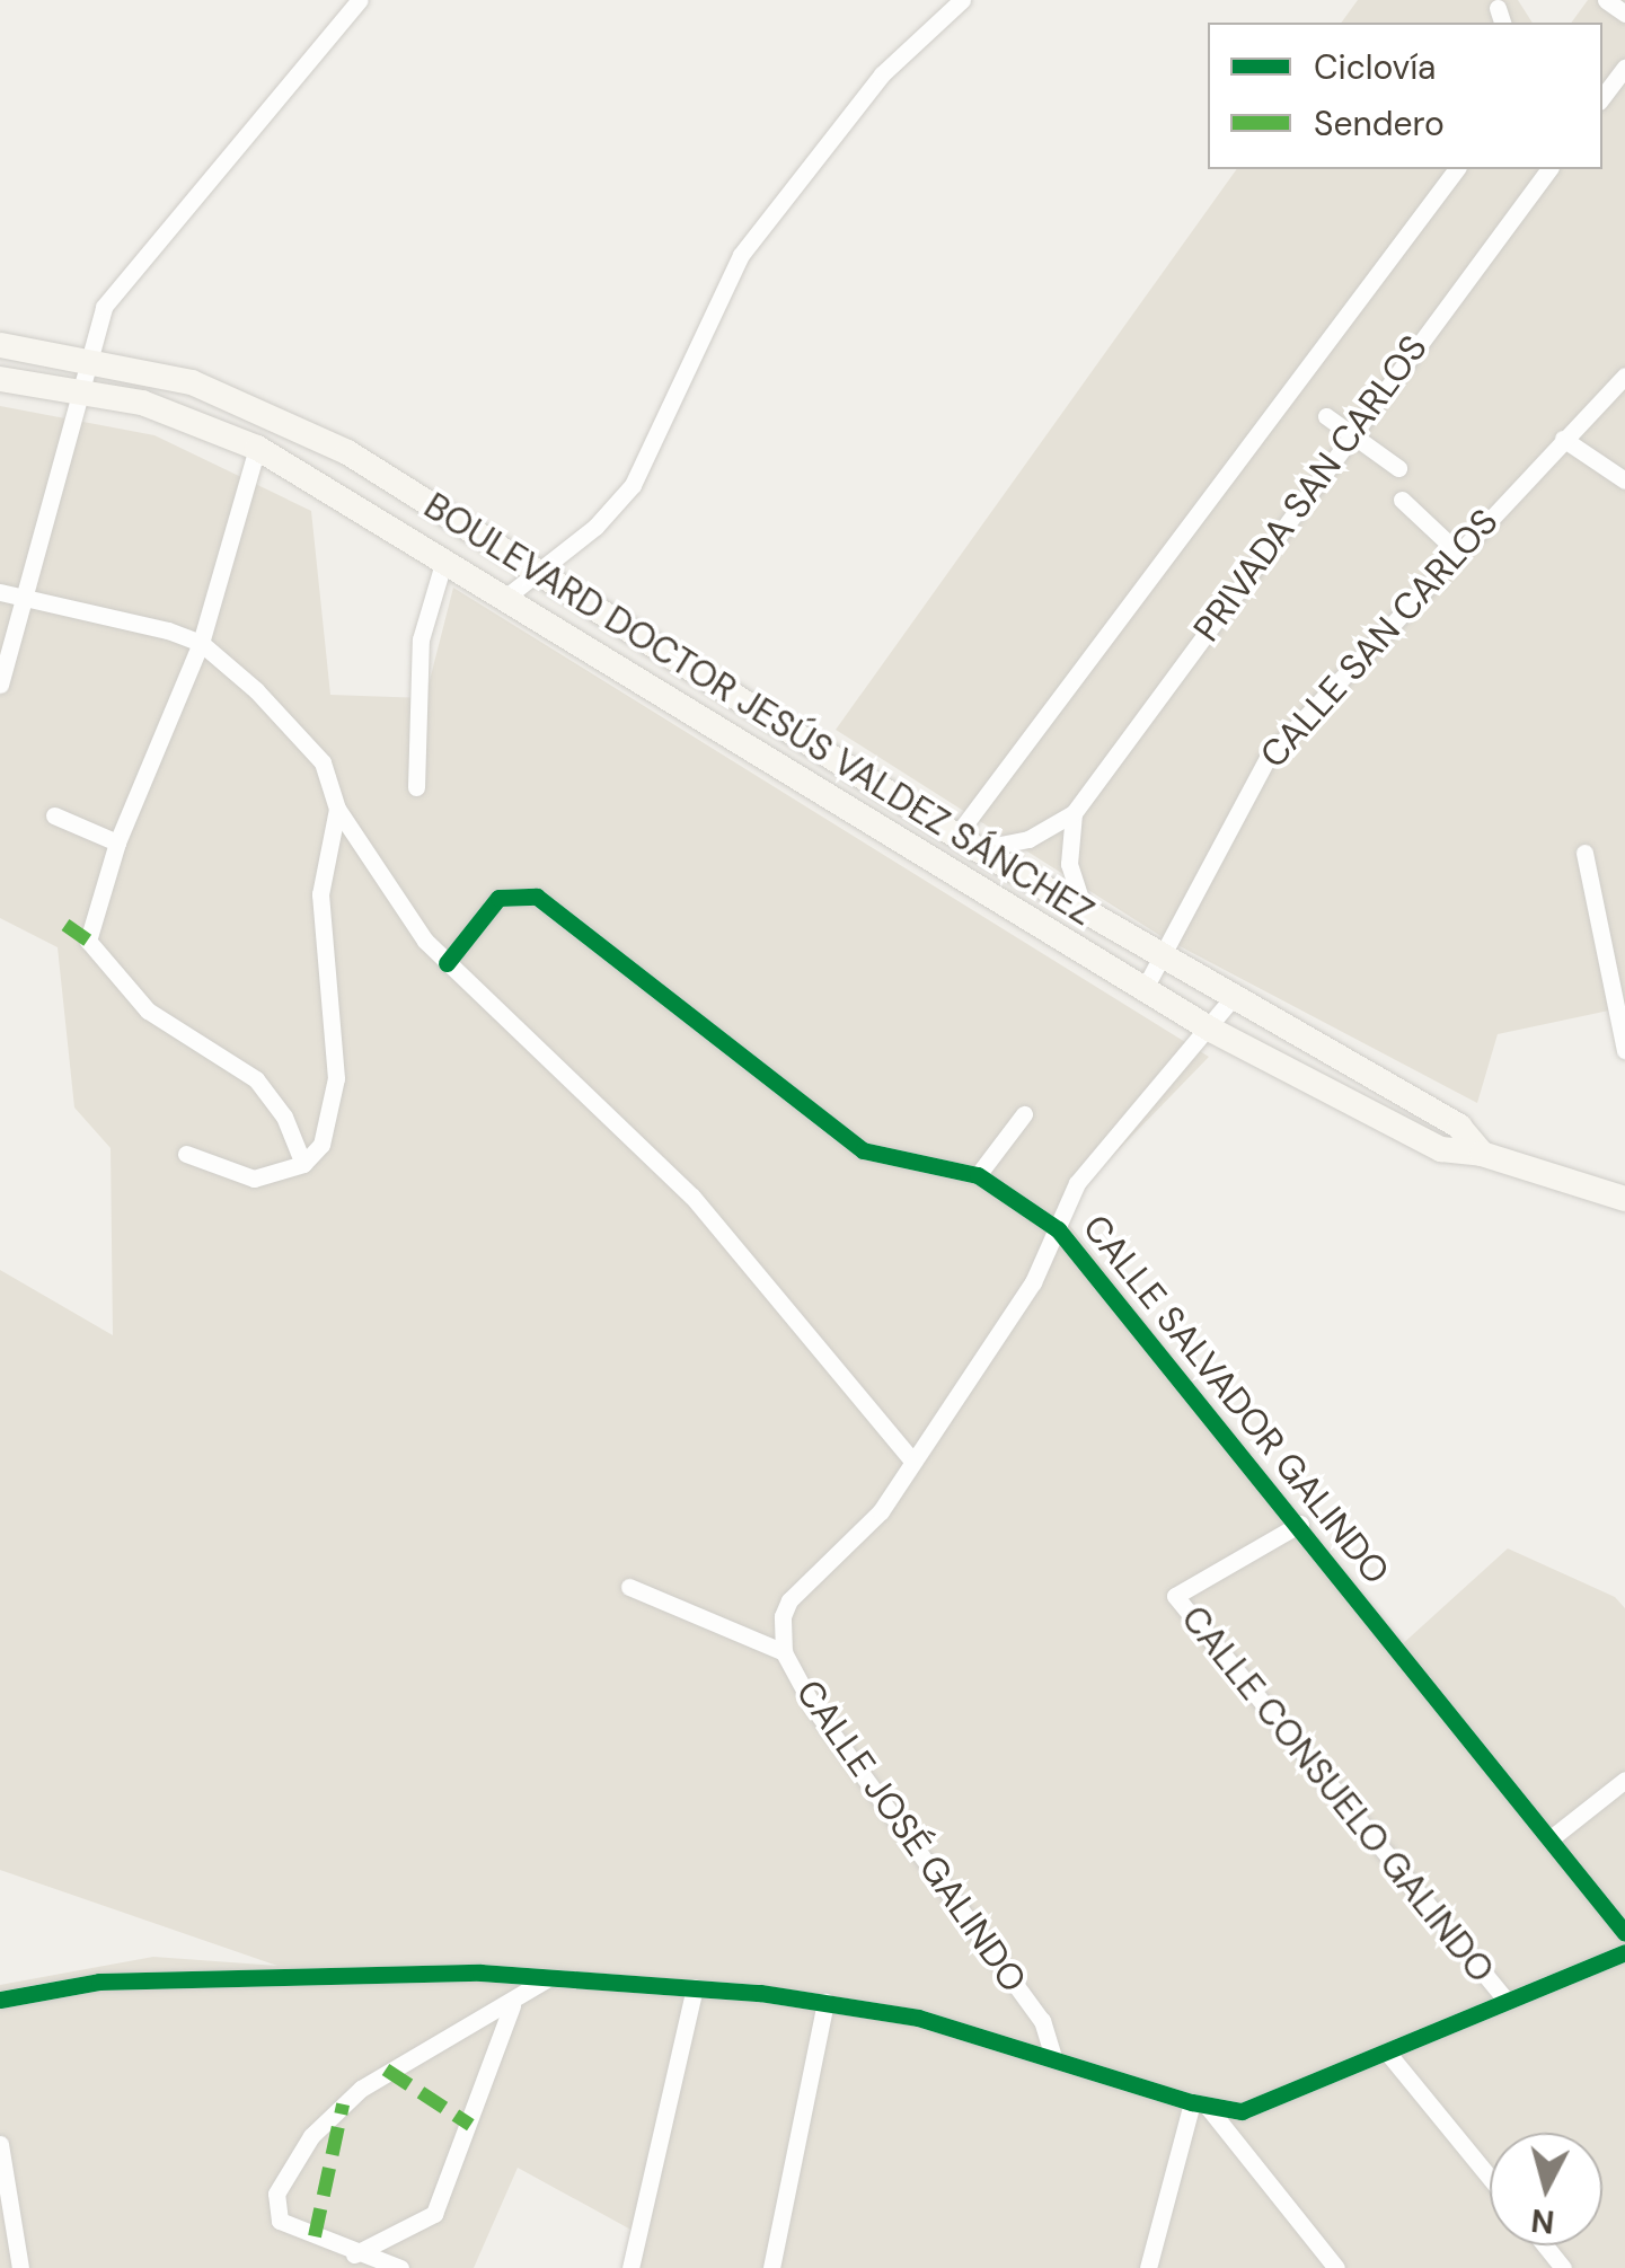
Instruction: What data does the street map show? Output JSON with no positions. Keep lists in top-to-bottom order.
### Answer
{
  "streets": {
    "main road": ["BOULEVARD DOCTOR JESÚS VALDEZ SÁNCHEZ"],
    "street": [
      "PRIVADA SAN CARLOS",
      "CALLE SAN CARLOS",
      "CALLE SALVADOR GALINDO",
      "CALLE CONSUELO GALINDO",
      "CALLE JOSÉ GALINDO"
    ]
  },
  "crossings": [
    ["PRIVADA SAN CARLOS", "BOULEVARD DOCTOR JESÚS VALDEZ SÁNCHEZ"],
    ["CALLE SAN CARLOS", "BOULEVARD DOCTOR JESÚS VALDEZ SÁNCHEZ"],
    ["BOULEVARD DOCTOR JESÚS VALDEZ SÁNCHEZ", "CALLE JOSÉ GALINDO"],
    ["CALLE SALVADOR GALINDO", "CALLE CONSUELO GALINDO"],
    ["CALLE SALVADOR GALINDO", "CALLE JOSÉ GALINDO"]
  ],
  "legend": ["Ciclovía", "Sendero"],
  "north": "bottom"
}
